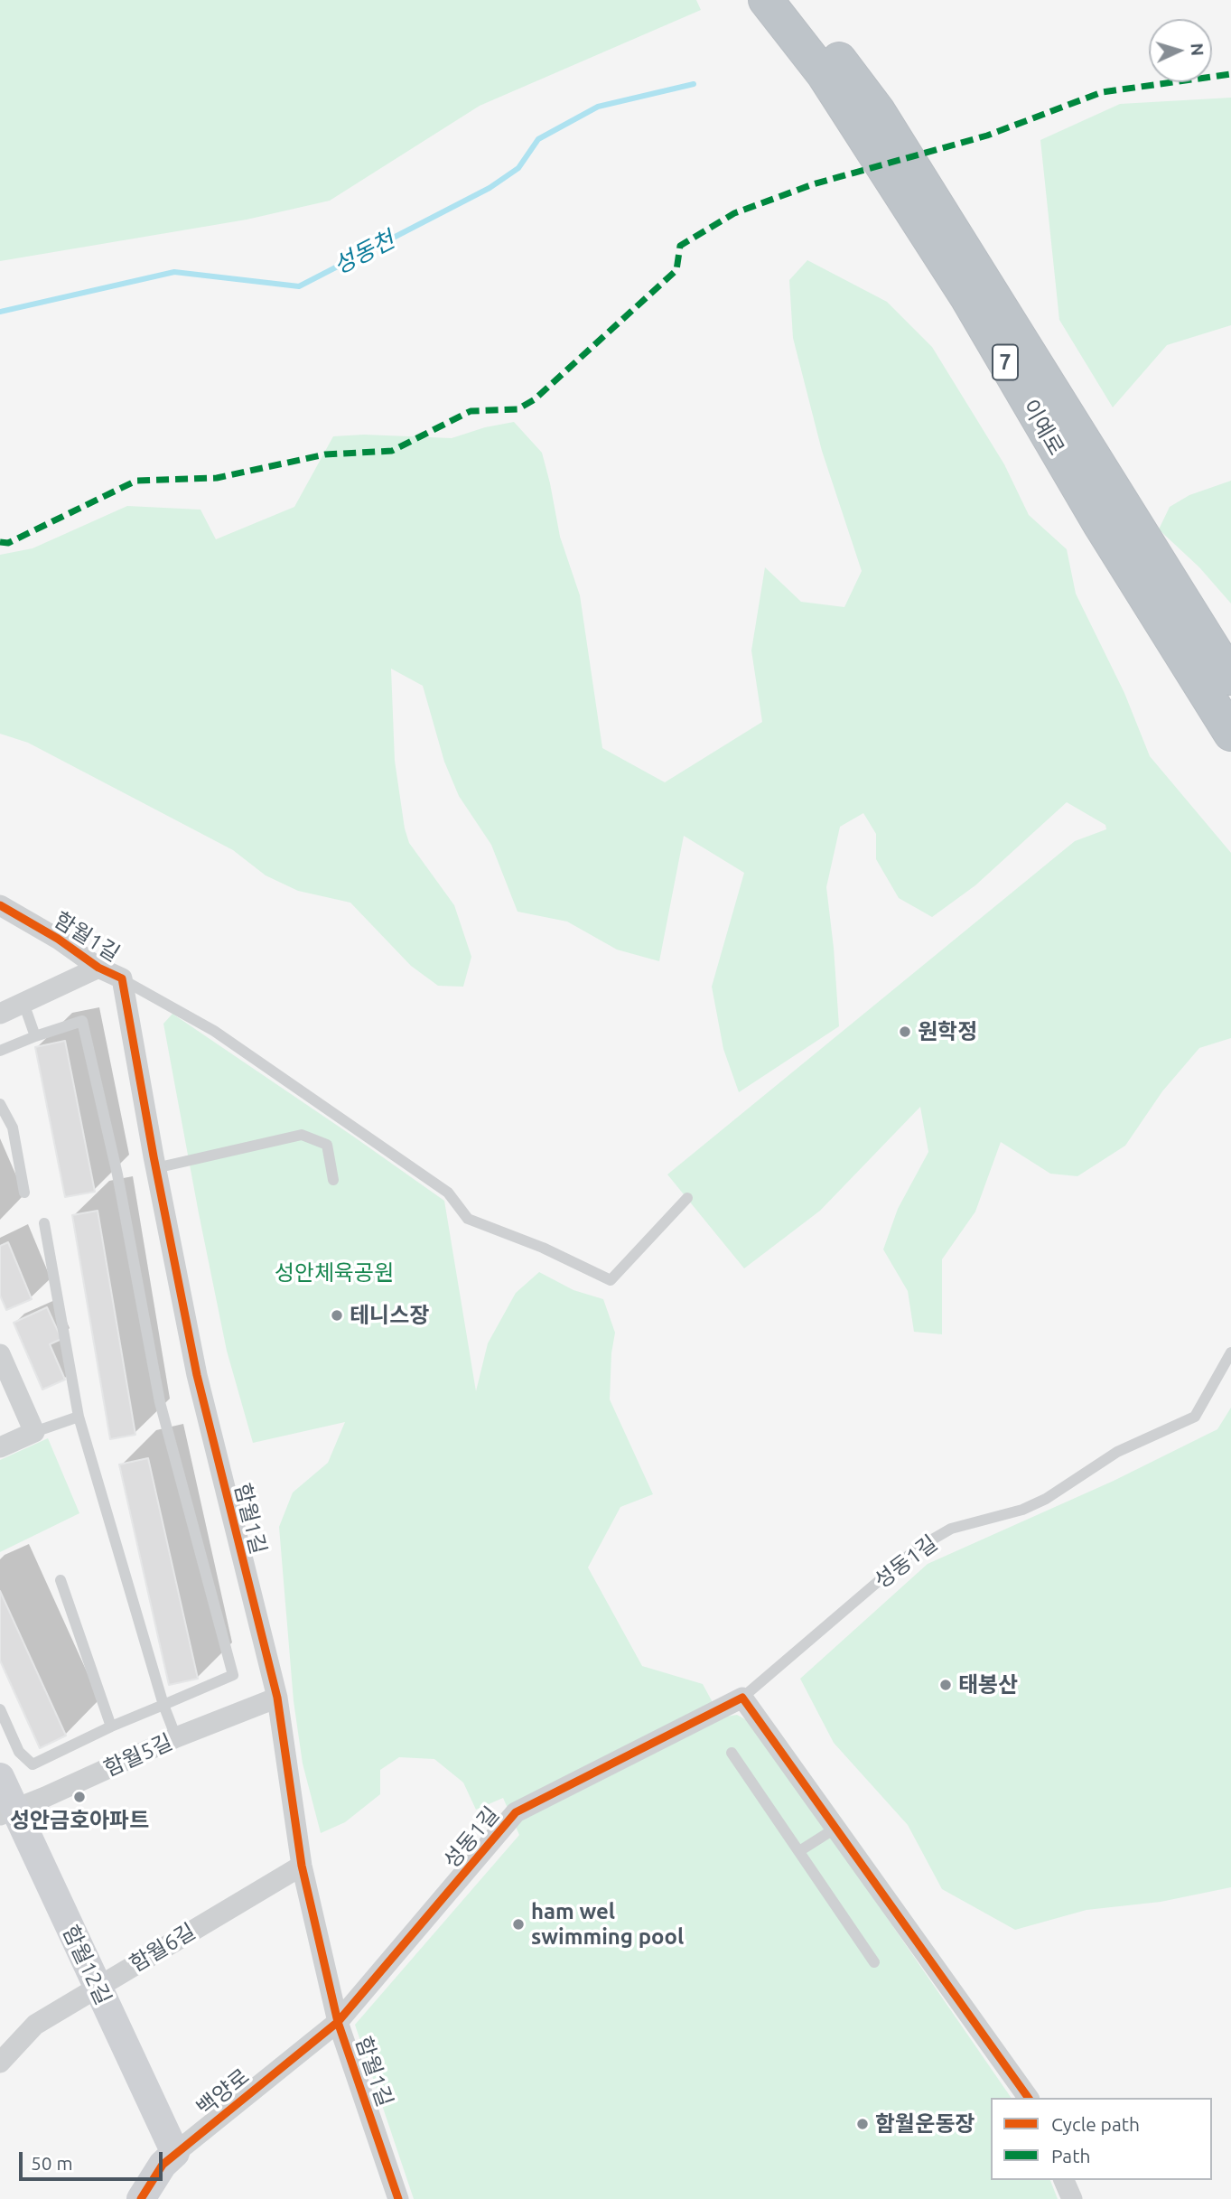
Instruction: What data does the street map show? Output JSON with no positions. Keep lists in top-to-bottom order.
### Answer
{
  "streets": {
    "highway": ["7", "이예로"],
    "street": [
      "함월1길",
      "성동1길",
      "함월5길",
      "함월6길",
      "함월12길",
      "백양로"
    ]
  },
  "crossings": [
    ["함월1길", "성동1길"],
    ["함월1길", "함월5길"],
    ["함월1길", "함월6길"],
    ["함월1길", "백양로"],
    ["성동1길", "백양로"],
    ["함월5길", "함월12길"],
    ["함월6길", "함월12길"],
    ["함월12길", "백양로"]
  ],
  "water": ["성동천"],
  "parks": ["성안체육공원"],
  "places": [
    "원학정",
    "테니스장",
    "태봉산",
    "성안금호아파트",
    "ham wel swimming pool",
    "함월운동장"
  ],
  "legend": ["Cycle path", "Path"],
  "scale_bar": "50 m",
  "north": "right"
}
